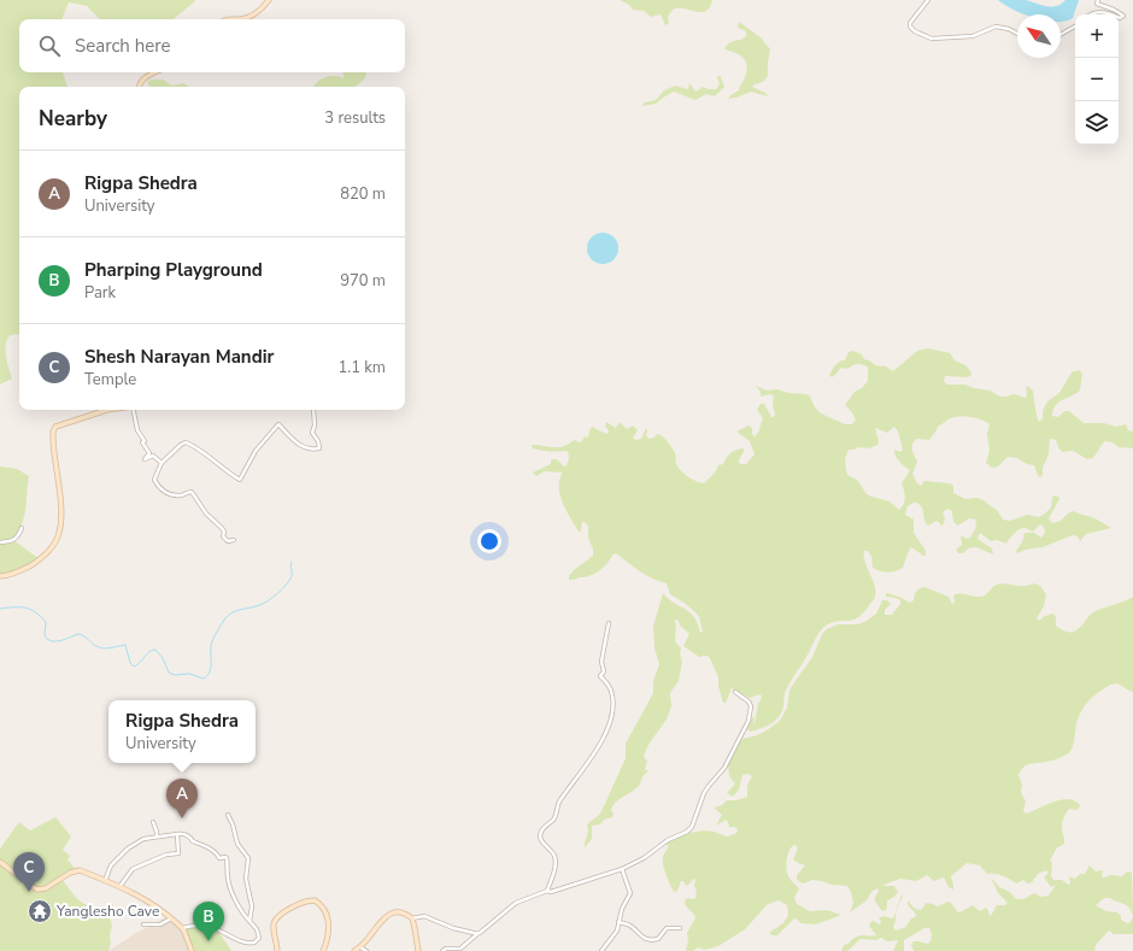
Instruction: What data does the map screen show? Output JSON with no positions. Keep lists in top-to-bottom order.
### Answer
{
  "places": {
    "temple": ["Yanglesho Cave"]
  },
  "north": "top left",
  "page": {
    "map_buttons": ["+", "−"],
    "search": "Search here",
    "heading": ["Nearby", "3 results"],
    "list": [
      {
        "mark": "A",
        "name": "Rigpa Shedra",
        "note": "University",
        "value": "820 m"
      },
      {
        "mark": "B",
        "name": "Pharping Playground",
        "note": "Park",
        "value": "970 m"
      },
      {
        "mark": "C",
        "name": "Shesh Narayan Mandir",
        "note": "Temple",
        "value": "1.1 km"
      }
    ],
    "popup": ["Rigpa Shedra", "University"],
    "pins": ["A", "C", "B"]
  }
}
